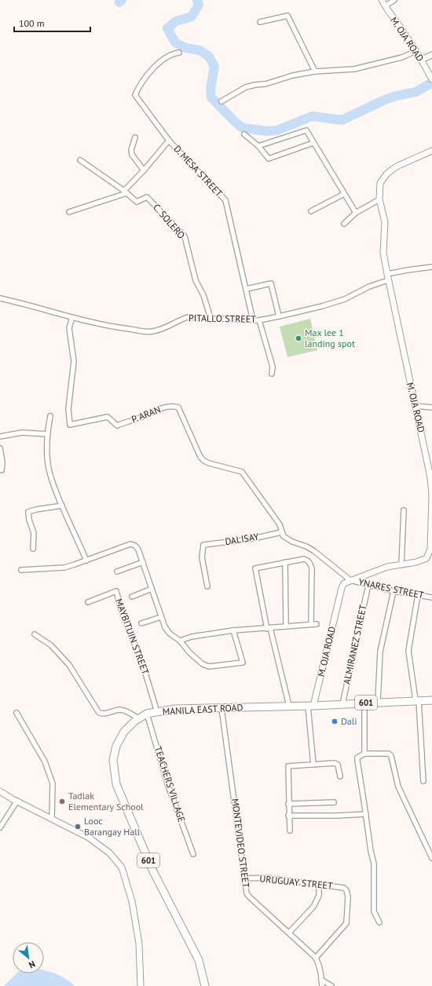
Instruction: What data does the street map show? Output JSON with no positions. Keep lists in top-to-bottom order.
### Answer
{
  "streets": {
    "main road": ["601", "MANILA EAST ROAD"],
    "street": [
      "M. OJA ROAD",
      "D. MESA STREET",
      "C. SOLERO",
      "PITALLO STREET",
      "P. ARAN",
      "DALISAY",
      "YNARES STREET",
      "MAYBITUIN STREET",
      "ALMIRANEZ STREET",
      "TEACHERS VILLAGE",
      "MONTEVIDEO STREET",
      "URUGUAY STREET"
    ]
  },
  "crossings": [
    ["M. OJA ROAD", "PITALLO STREET"],
    ["M. OJA ROAD", "YNARES STREET"],
    ["M. OJA ROAD", "MANILA EAST ROAD"],
    ["D. MESA STREET", "PITALLO STREET"],
    ["C. SOLERO", "PITALLO STREET"],
    ["PITALLO STREET", "P. ARAN"],
    ["P. ARAN", "DALISAY"],
    ["YNARES STREET", "ALMIRANEZ STREET"],
    ["MAYBITUIN STREET", "MANILA EAST ROAD"],
    ["ALMIRANEZ STREET", "MANILA EAST ROAD"],
    ["MANILA EAST ROAD", "TEACHERS VILLAGE"],
    ["MANILA EAST ROAD", "MONTEVIDEO STREET"],
    ["MONTEVIDEO STREET", "URUGUAY STREET"]
  ],
  "places": [
    "Max lee 1 landing spot",
    "Dali",
    "Tadlak Elementary School",
    "Looc Barangay Hall"
  ],
  "scale_bar": "100 m",
  "north": "bottom right"
}
